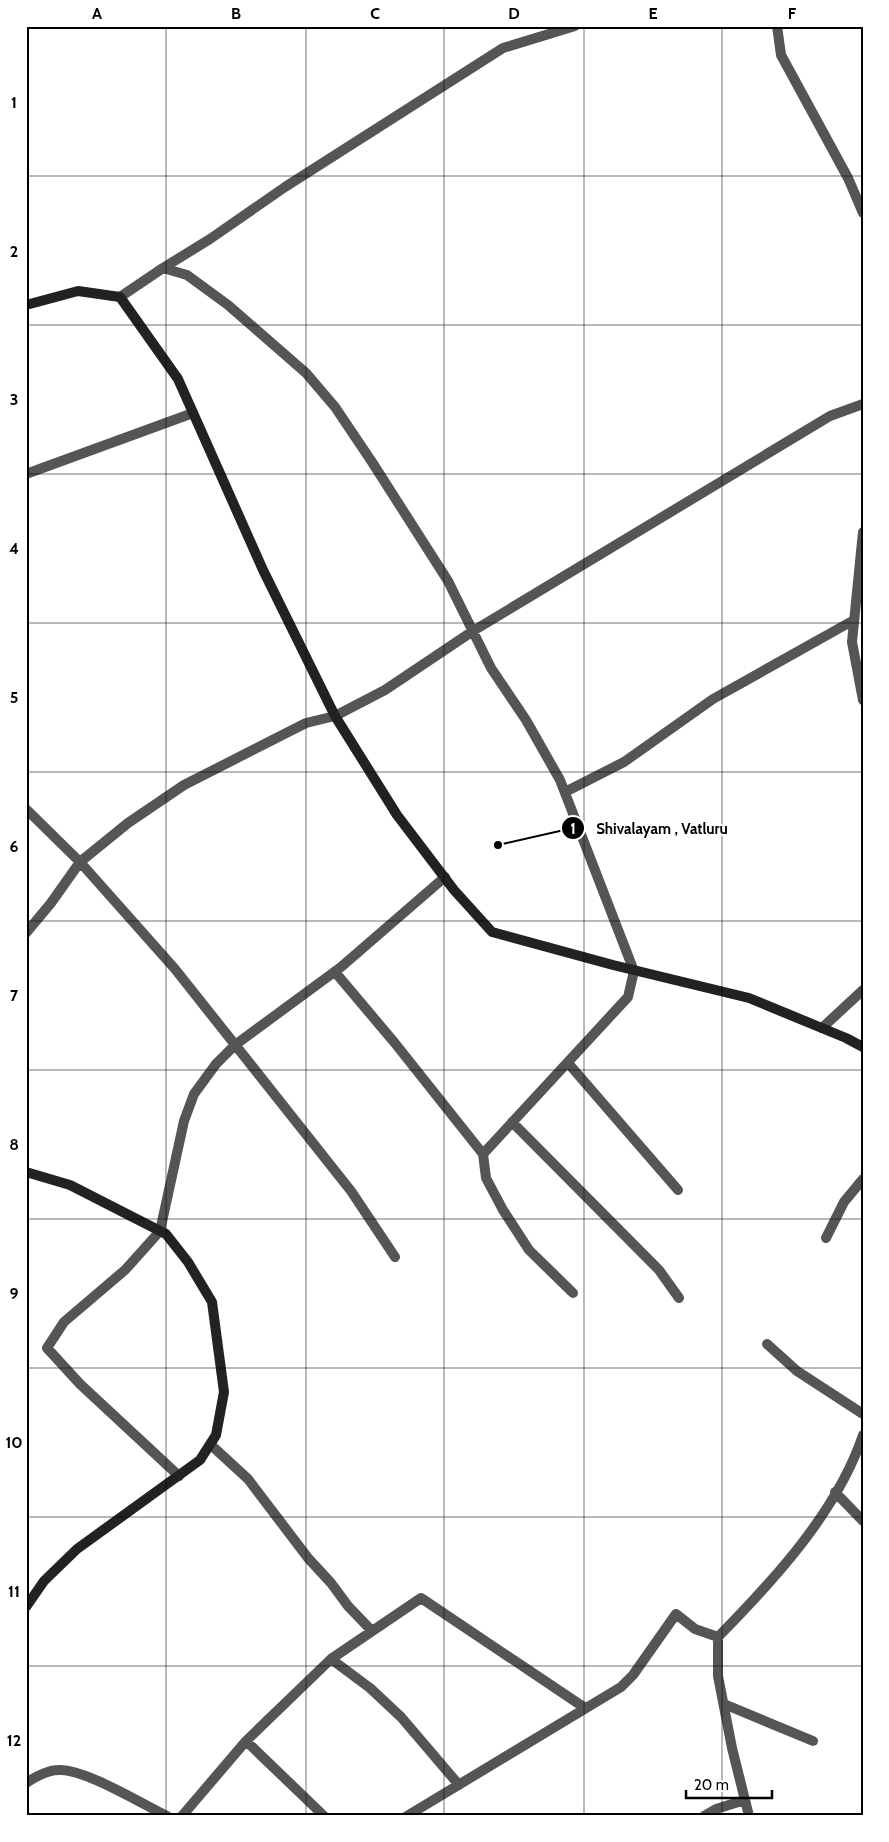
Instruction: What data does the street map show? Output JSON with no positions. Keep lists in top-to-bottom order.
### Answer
{
  "places": ["Shivalayam , Vatluru"],
  "scale_bar": "20 m",
  "grid": {
    "columns": [
      "A",
      "B",
      "C",
      "D",
      "E",
      "F"
    ],
    "rows": [
      "1",
      "2",
      "3",
      "4",
      "5",
      "6",
      "7",
      "8",
      "9",
      "10",
      "11",
      "12"
    ]
  }
}
